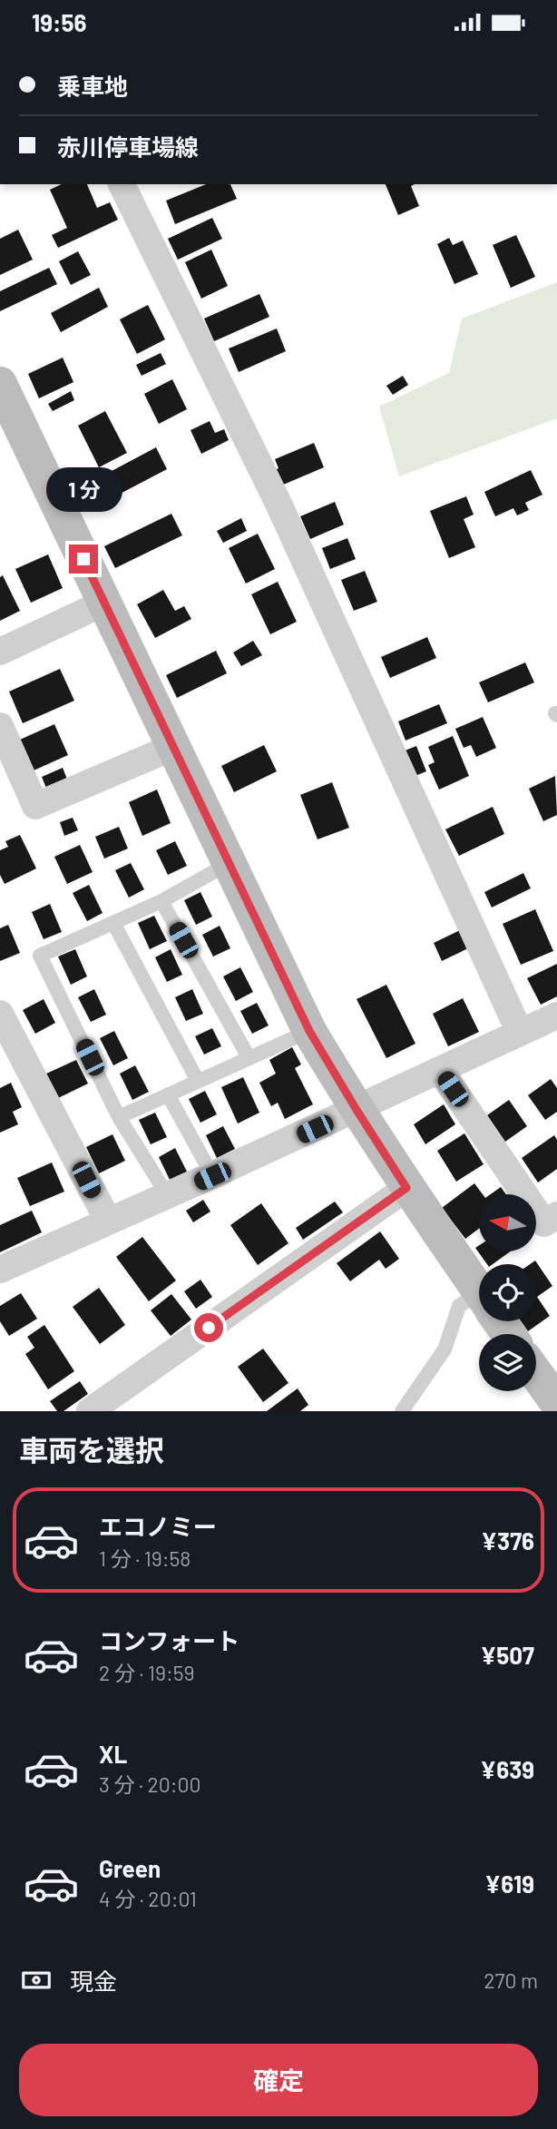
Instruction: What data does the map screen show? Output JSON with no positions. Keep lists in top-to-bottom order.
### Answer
{
  "north": "left",
  "page": {
    "status": "19:56",
    "banner": ["乗車地", "赤川停車場線"],
    "bubble": "1 分",
    "heading": "車両を選択",
    "list": [
      {
        "name": "エコノミー",
        "note": "1 分 · 19:58",
        "value": "¥376"
      },
      {
        "name": "コンフォート",
        "note": "2 分 · 19:59",
        "value": "¥507"
      },
      {
        "name": "XL",
        "note": "3 分 · 20:00",
        "value": "¥639"
      },
      {
        "name": "Green",
        "note": "4 分 · 20:01",
        "value": "¥619"
      }
    ],
    "pay": ["現金", "270 m"],
    "buttons": "確定"
  }
}
